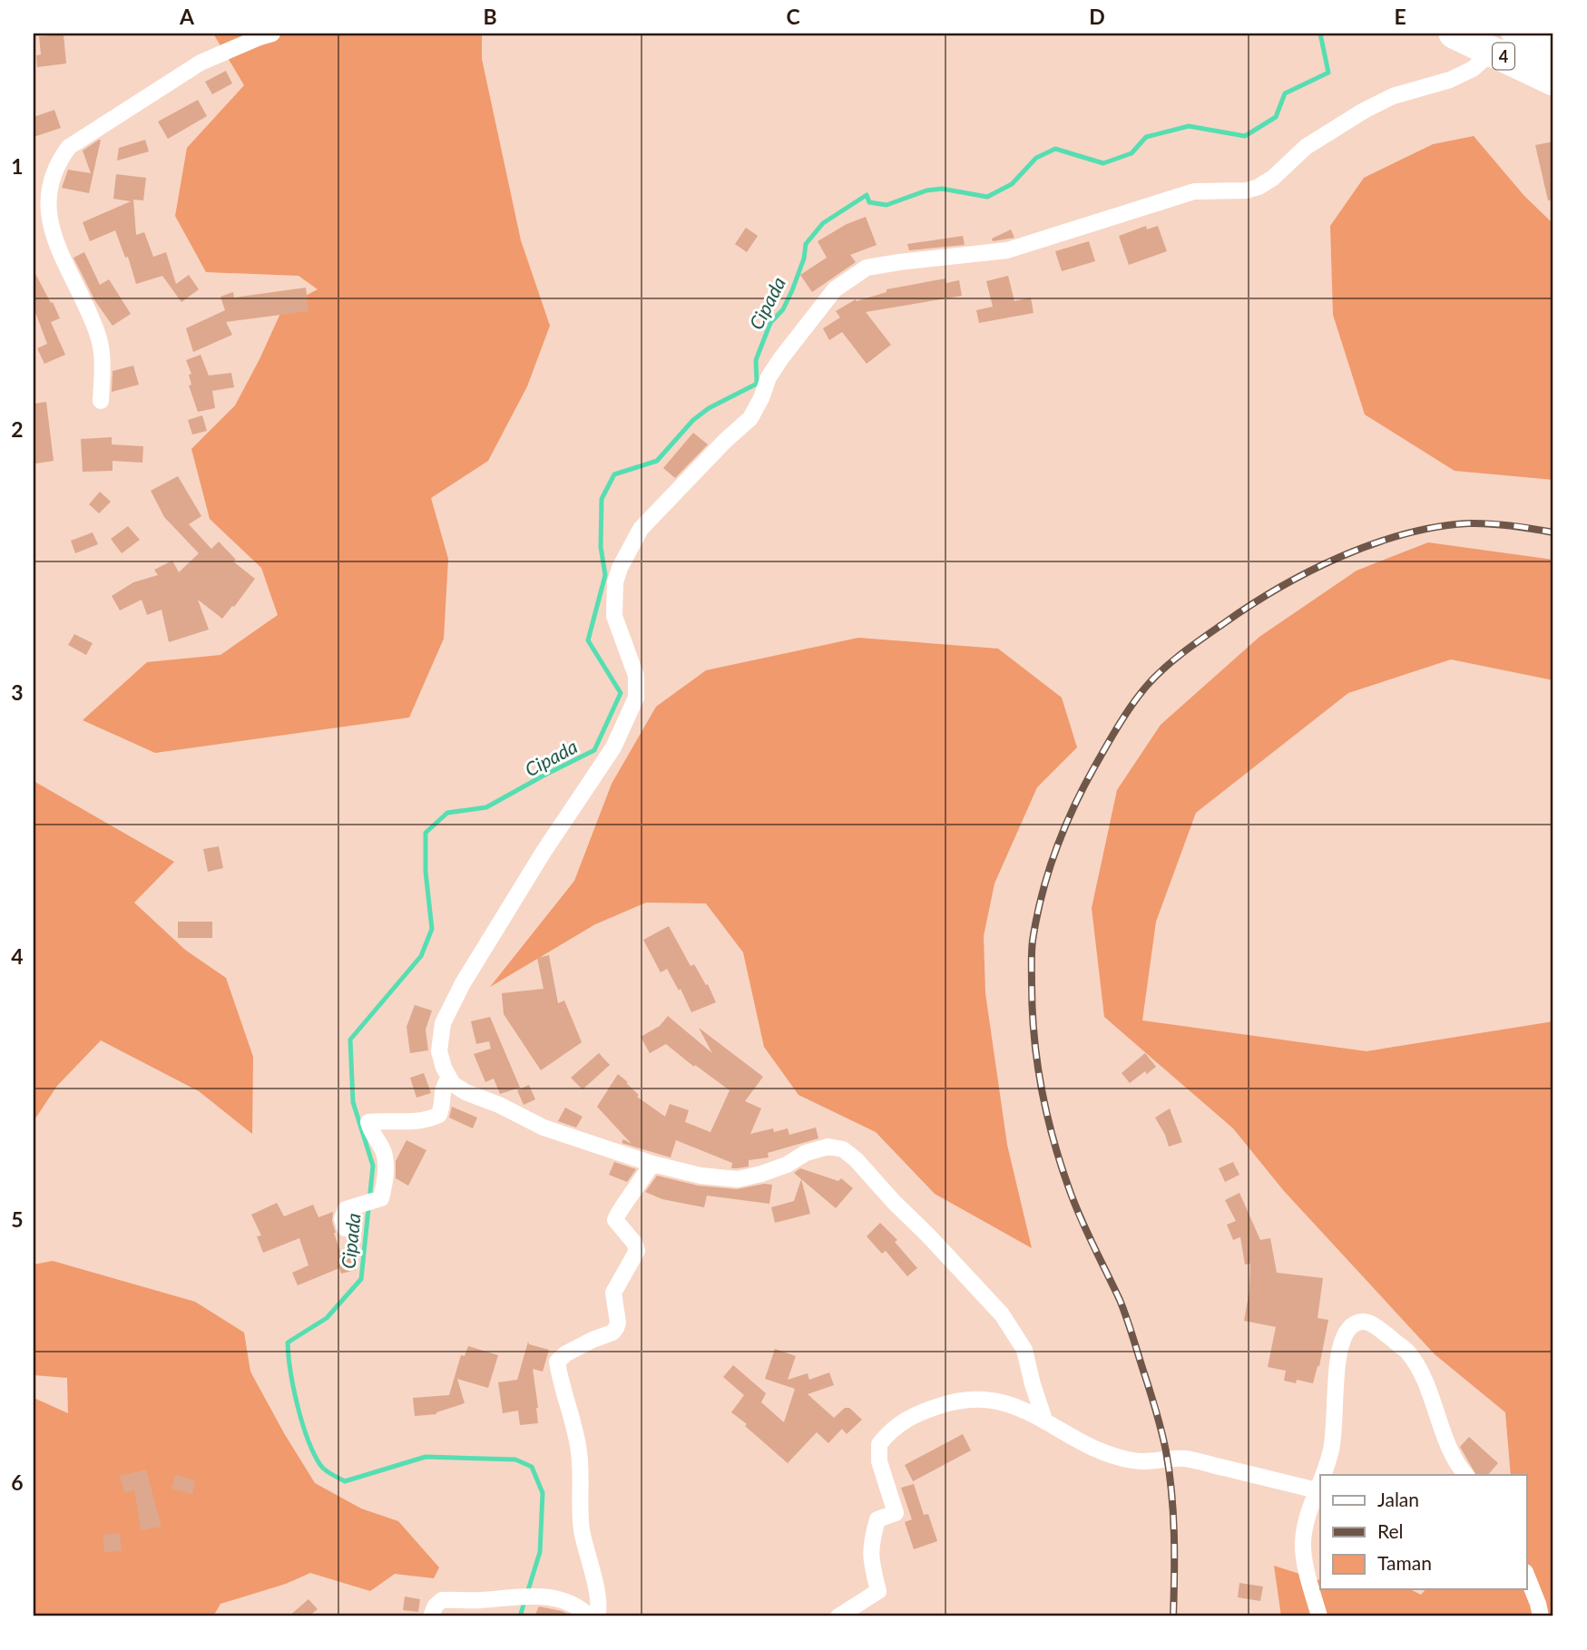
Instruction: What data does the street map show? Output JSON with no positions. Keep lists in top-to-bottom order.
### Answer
{
  "streets": {
    "highway": ["4"]
  },
  "water": ["Cipada"],
  "legend": ["Jalan", "Rel", "Taman"],
  "grid": {
    "columns": [
      "A",
      "B",
      "C",
      "D",
      "E"
    ],
    "rows": [
      "1",
      "2",
      "3",
      "4",
      "5",
      "6"
    ]
  }
}
